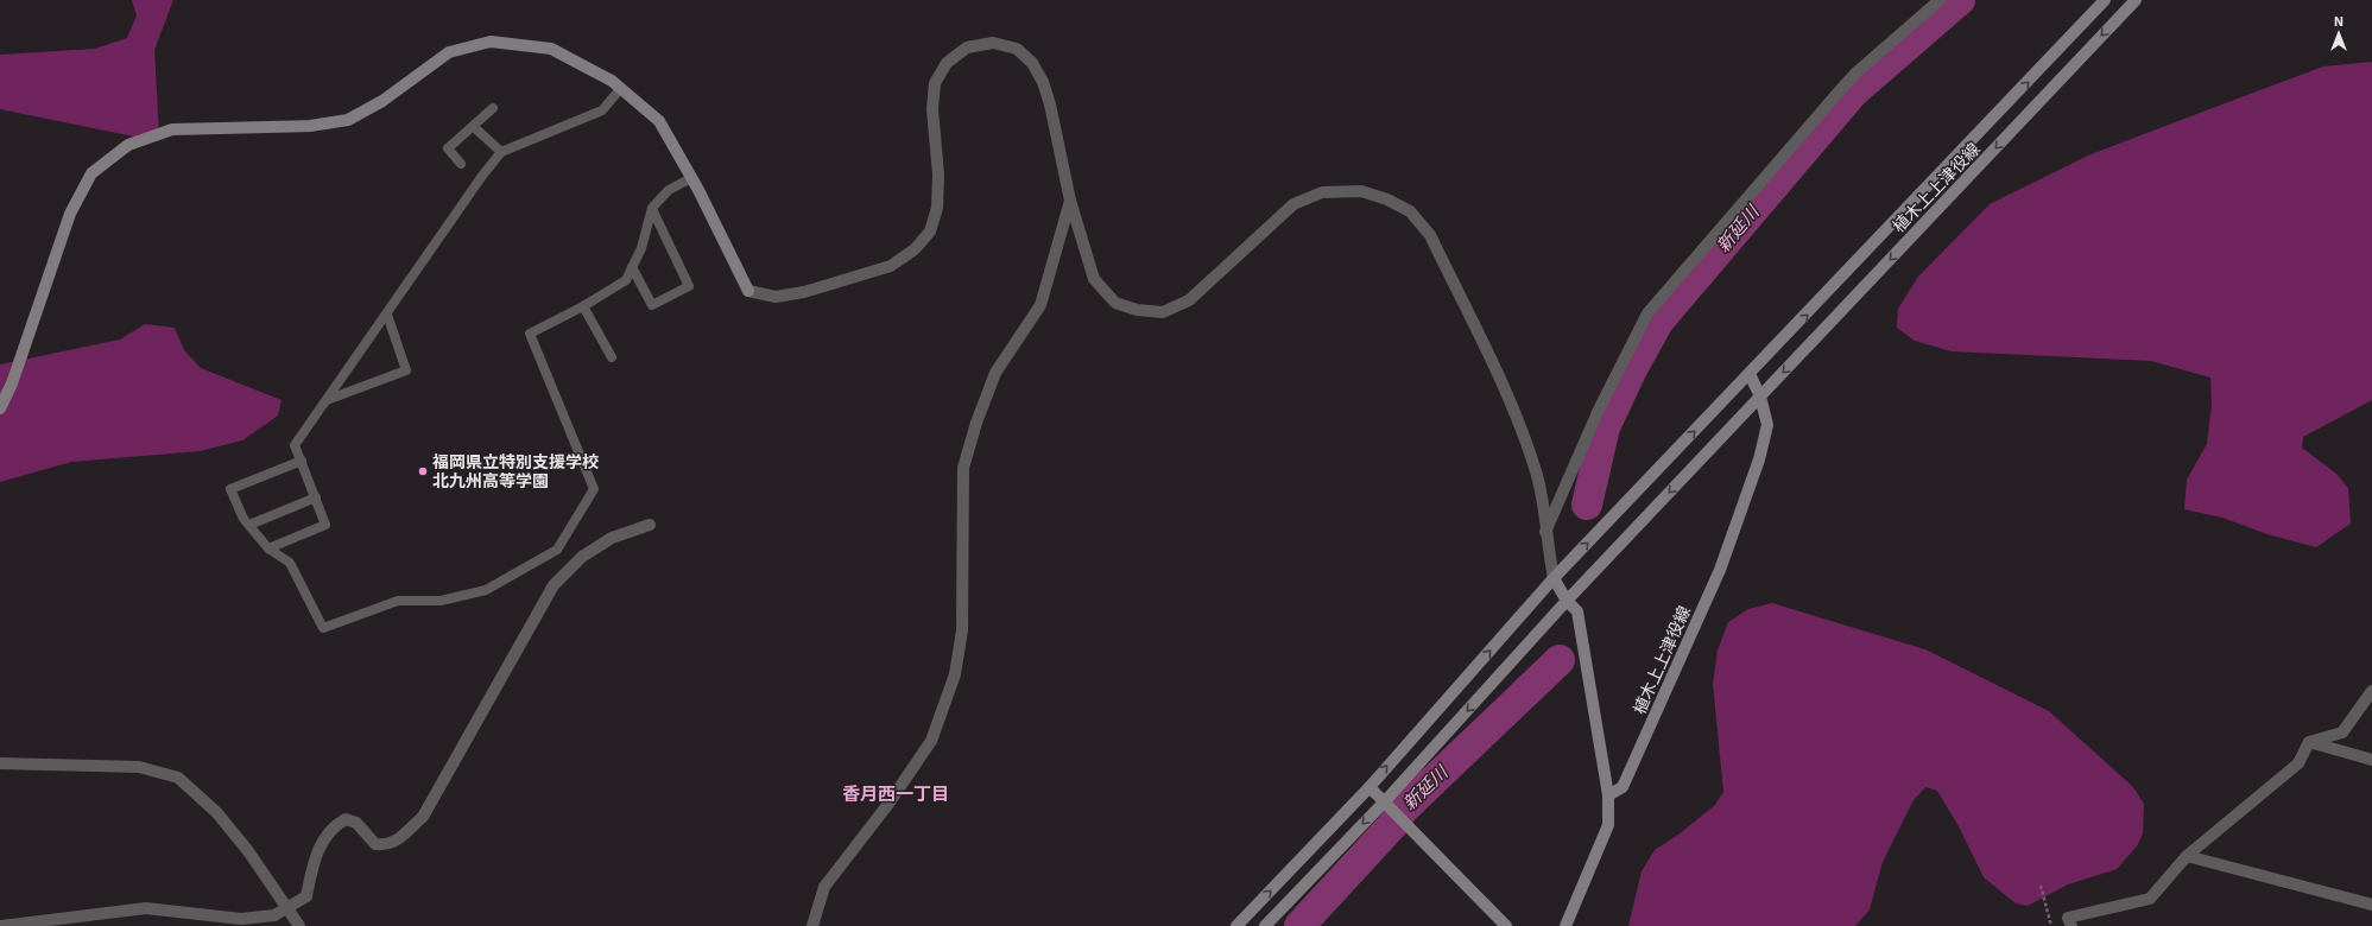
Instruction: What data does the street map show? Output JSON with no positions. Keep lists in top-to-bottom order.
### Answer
{
  "streets": {
    "street": ["植木上上津役線"]
  },
  "districts": ["香月西一丁目"],
  "water": ["新延川"],
  "places": ["福岡県立特別支援学校 北九州高等学園"],
  "north": "top"
}
